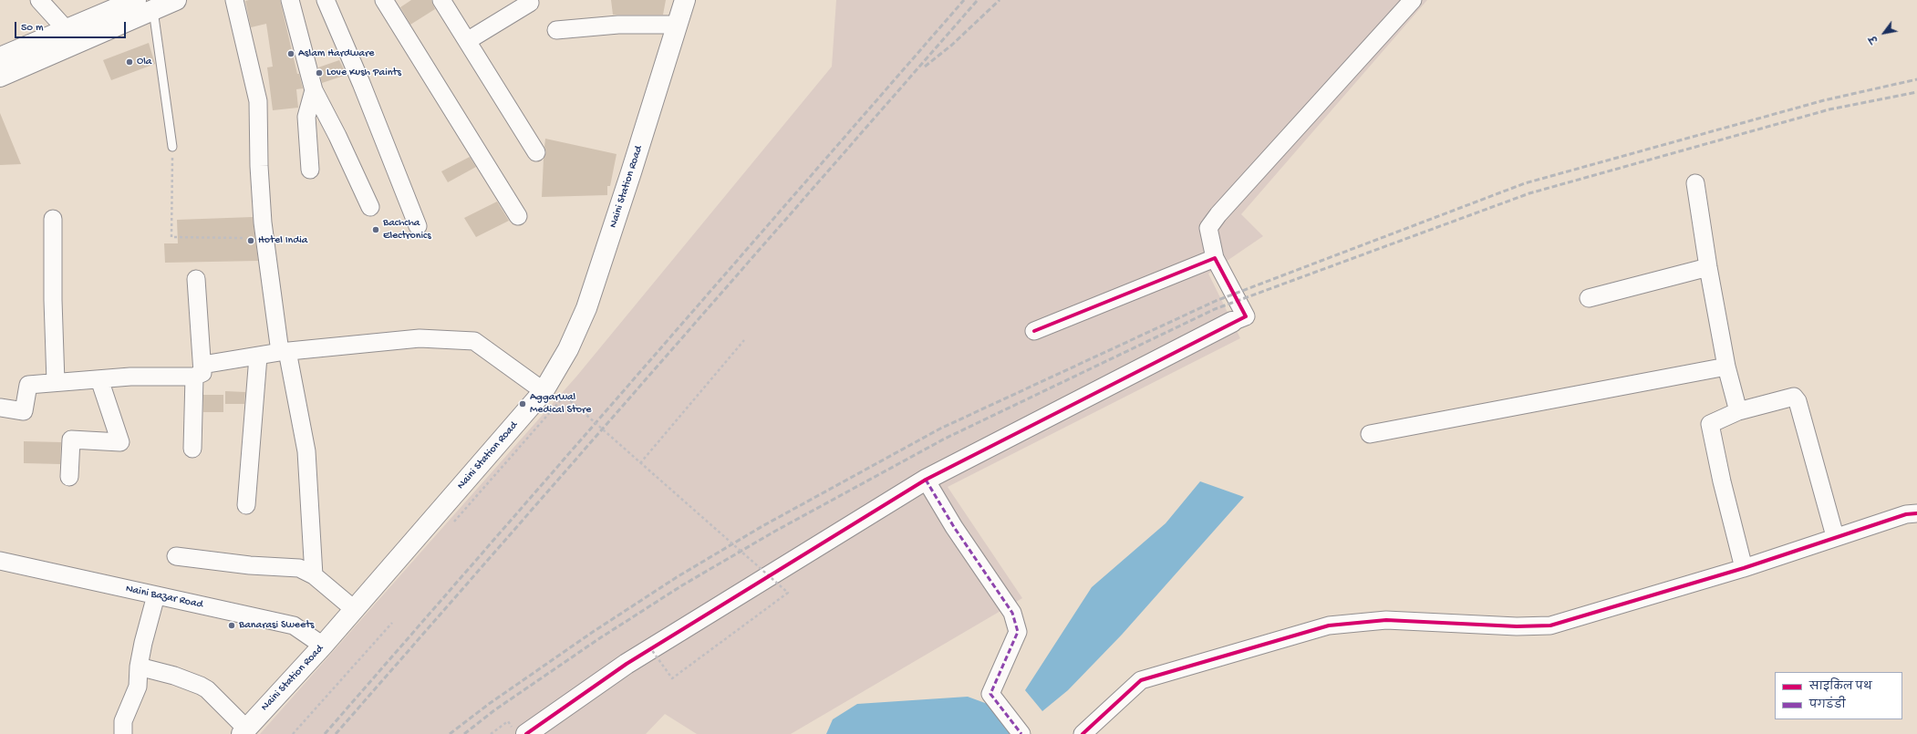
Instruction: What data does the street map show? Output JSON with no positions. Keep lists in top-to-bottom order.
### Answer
{
  "streets": {
    "main road": ["Naini Station Road"],
    "street": ["Naini Bazar Road"]
  },
  "crossings": [
    ["Naini Station Road", "Naini Bazar Road"]
  ],
  "places": [
    "Aslam Hardware",
    "Ola",
    "Love Kush Paints",
    "Bachcha Electronics",
    "Hotel India",
    "Aggarwal Medical Store",
    "Banarasi Sweets"
  ],
  "legend": ["साइकिल पथ", "पगडंडी"],
  "scale_bar": "50 m",
  "north": "bottom left"
}
